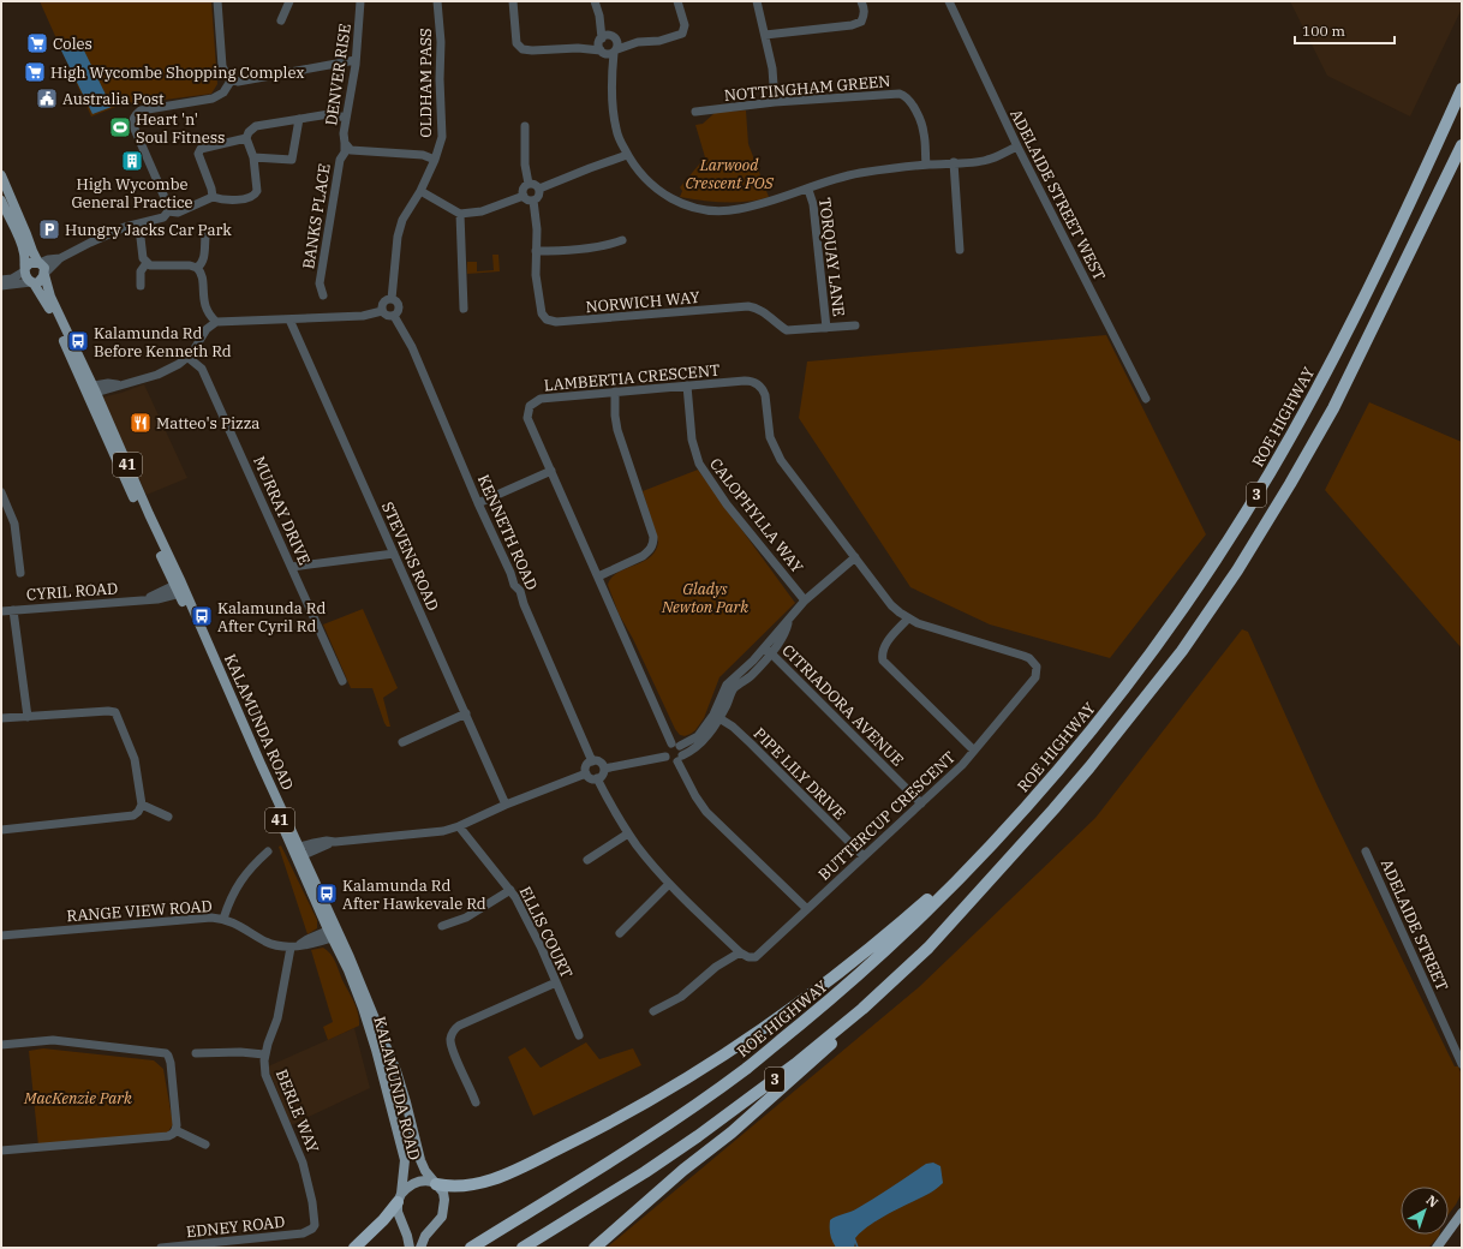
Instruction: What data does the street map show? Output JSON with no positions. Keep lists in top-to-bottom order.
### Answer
{
  "streets": {
    "highway": ["ROE HIGHWAY", "3"],
    "main road": ["41", "KALAMUNDA ROAD"],
    "street": [
      "DENVER RISE",
      "OLDHAM PASS",
      "NOTTINGHAM GREEN",
      "ADELAIDE STREET WEST",
      "BANKS PLACE",
      "TORQUAY LANE",
      "NORWICH WAY",
      "LAMBERTIA CRESCENT",
      "MURRAY DRIVE",
      "CALOPHYLLA WAY",
      "KENNETH ROAD",
      "STEVENS ROAD",
      "CYRIL ROAD",
      "CITRIADORA AVENUE",
      "PIPE LILY DRIVE",
      "BUTTERCUP CRESCENT",
      "RANGE VIEW ROAD",
      "ADELAIDE STREET",
      "ELLIS COURT",
      "BERLE WAY",
      "EDNEY ROAD"
    ]
  },
  "crossings": [
    ["DENVER RISE", "OLDHAM PASS"],
    ["DENVER RISE", "BANKS PLACE"],
    ["OLDHAM PASS", "KENNETH ROAD"],
    ["TORQUAY LANE", "NORWICH WAY"],
    ["LAMBERTIA CRESCENT", "CALOPHYLLA WAY"],
    ["LAMBERTIA CRESCENT", "BUTTERCUP CRESCENT"],
    ["CYRIL ROAD", "KALAMUNDA ROAD"],
    ["CITRIADORA AVENUE", "BUTTERCUP CRESCENT"],
    ["PIPE LILY DRIVE", "BUTTERCUP CRESCENT"],
    ["RANGE VIEW ROAD", "BERLE WAY"],
    ["BERLE WAY", "EDNEY ROAD"]
  ],
  "parks": ["Larwood Crescent POS", "Gladys Newton Park", "MacKenzie Park"],
  "places": {
    "supermarket": ["Coles", "High Wycombe Shopping Complex"],
    "public building": ["Australia Post"],
    "sports": ["Heart 'n' Soul Fitness"],
    "building": ["High Wycombe General Practice"],
    "parking": ["Hungry Jacks Car Park"],
    "bus stop": ["Kalamunda Rd Before Kenneth Rd", "Kalamunda Rd After Cyril Rd", "Kalamunda Rd After Hawkevale Rd"],
    "restaurant": ["Matteo's Pizza"]
  },
  "scale_bar": "100 m",
  "north": "top right"
}
